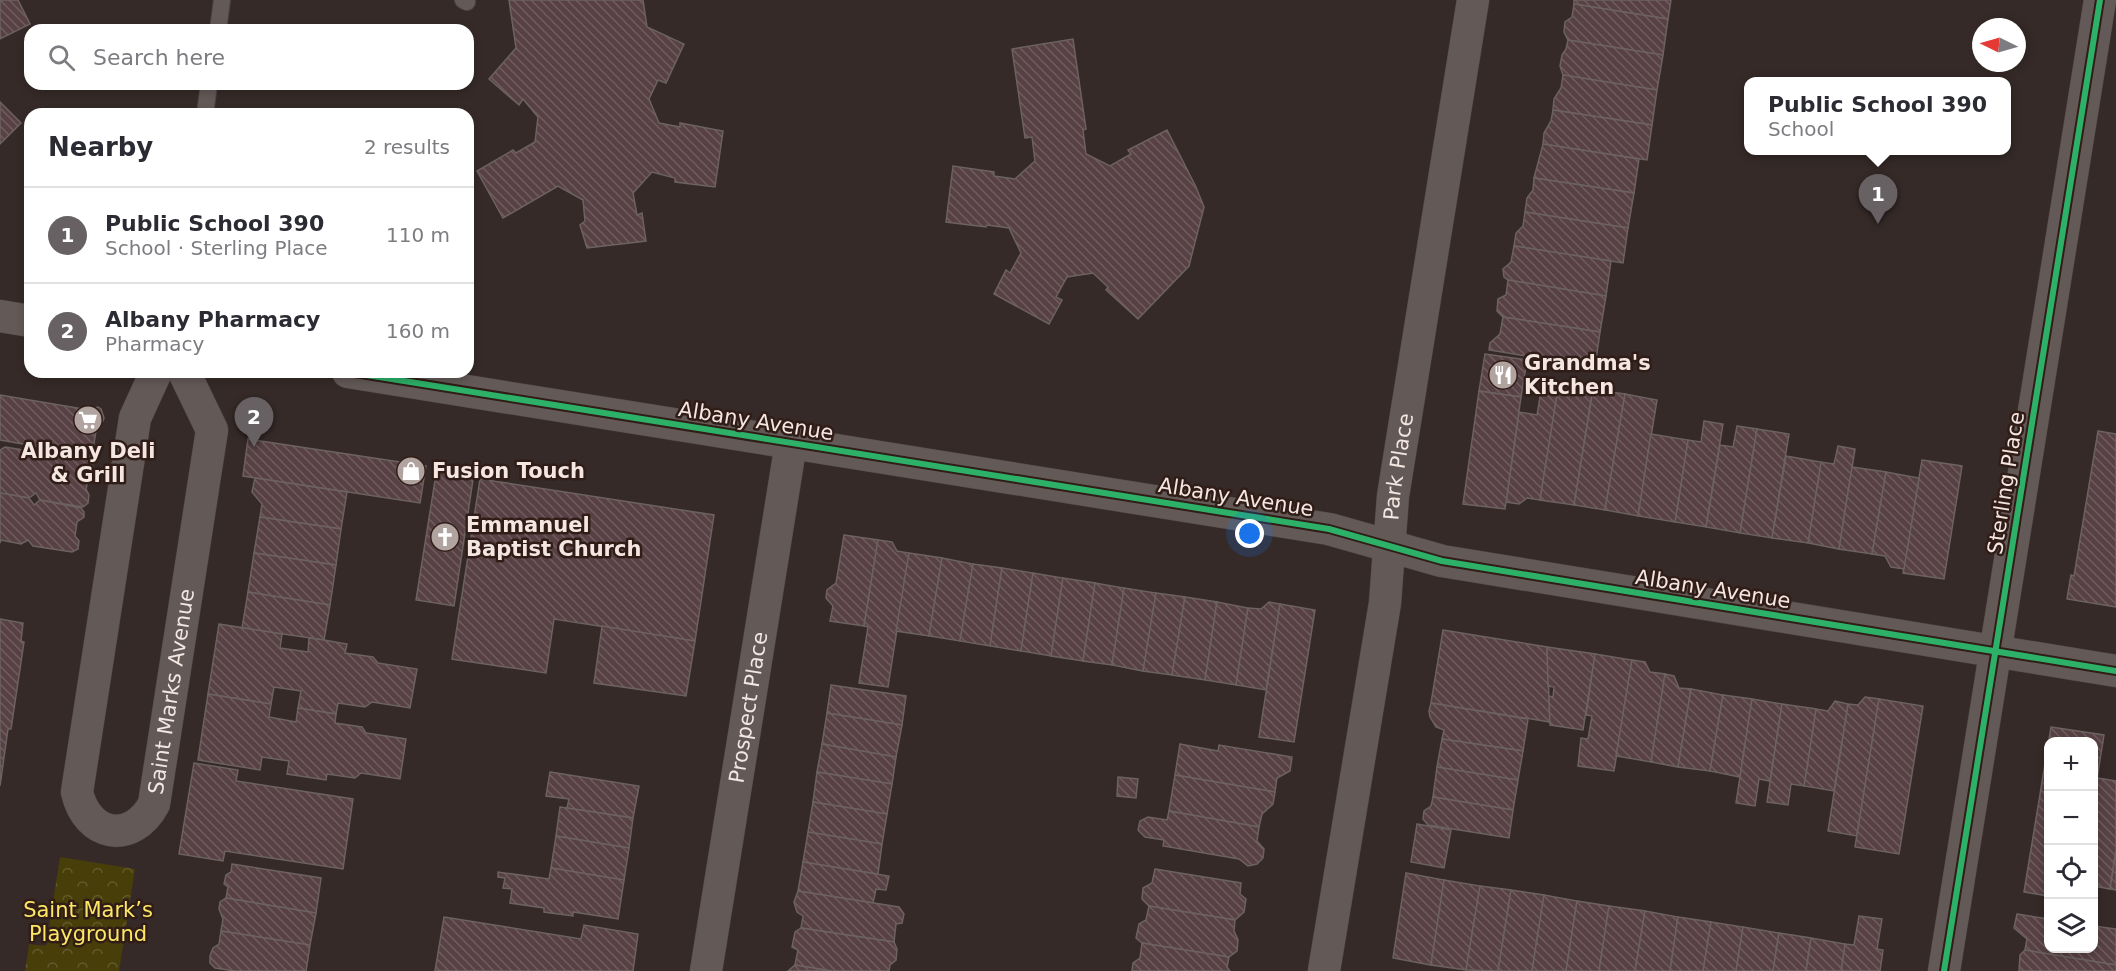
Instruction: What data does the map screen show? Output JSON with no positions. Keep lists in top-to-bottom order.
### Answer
{
  "streets": {
    "street": [
      "Albany Avenue",
      "Park Place",
      "Sterling Place",
      "Saint Marks Avenue",
      "Prospect Place"
    ]
  },
  "crossings": [
    ["Albany Avenue", "Park Place"],
    ["Albany Avenue", "Sterling Place"],
    ["Albany Avenue", "Prospect Place"]
  ],
  "parks": ["Saint Mark’s Playground"],
  "places": {
    "restaurant": ["Grandma's Kitchen"],
    "supermarket": ["Albany Deli & Grill"],
    "shop": ["Fusion Touch"],
    "church": ["Emmanuel Baptist Church"]
  },
  "north": "left",
  "page": {
    "search": "Search here",
    "popup": ["Public School 390", "School"],
    "heading": ["Nearby", "2 results"],
    "pins": ["1", "2"],
    "list": [
      {
        "mark": "1",
        "name": "Public School 390",
        "note": "School · Sterling Place",
        "value": "110 m"
      },
      {
        "mark": "2",
        "name": "Albany Pharmacy",
        "note": "Pharmacy",
        "value": "160 m"
      }
    ],
    "map_buttons": ["+", "−"]
  }
}
